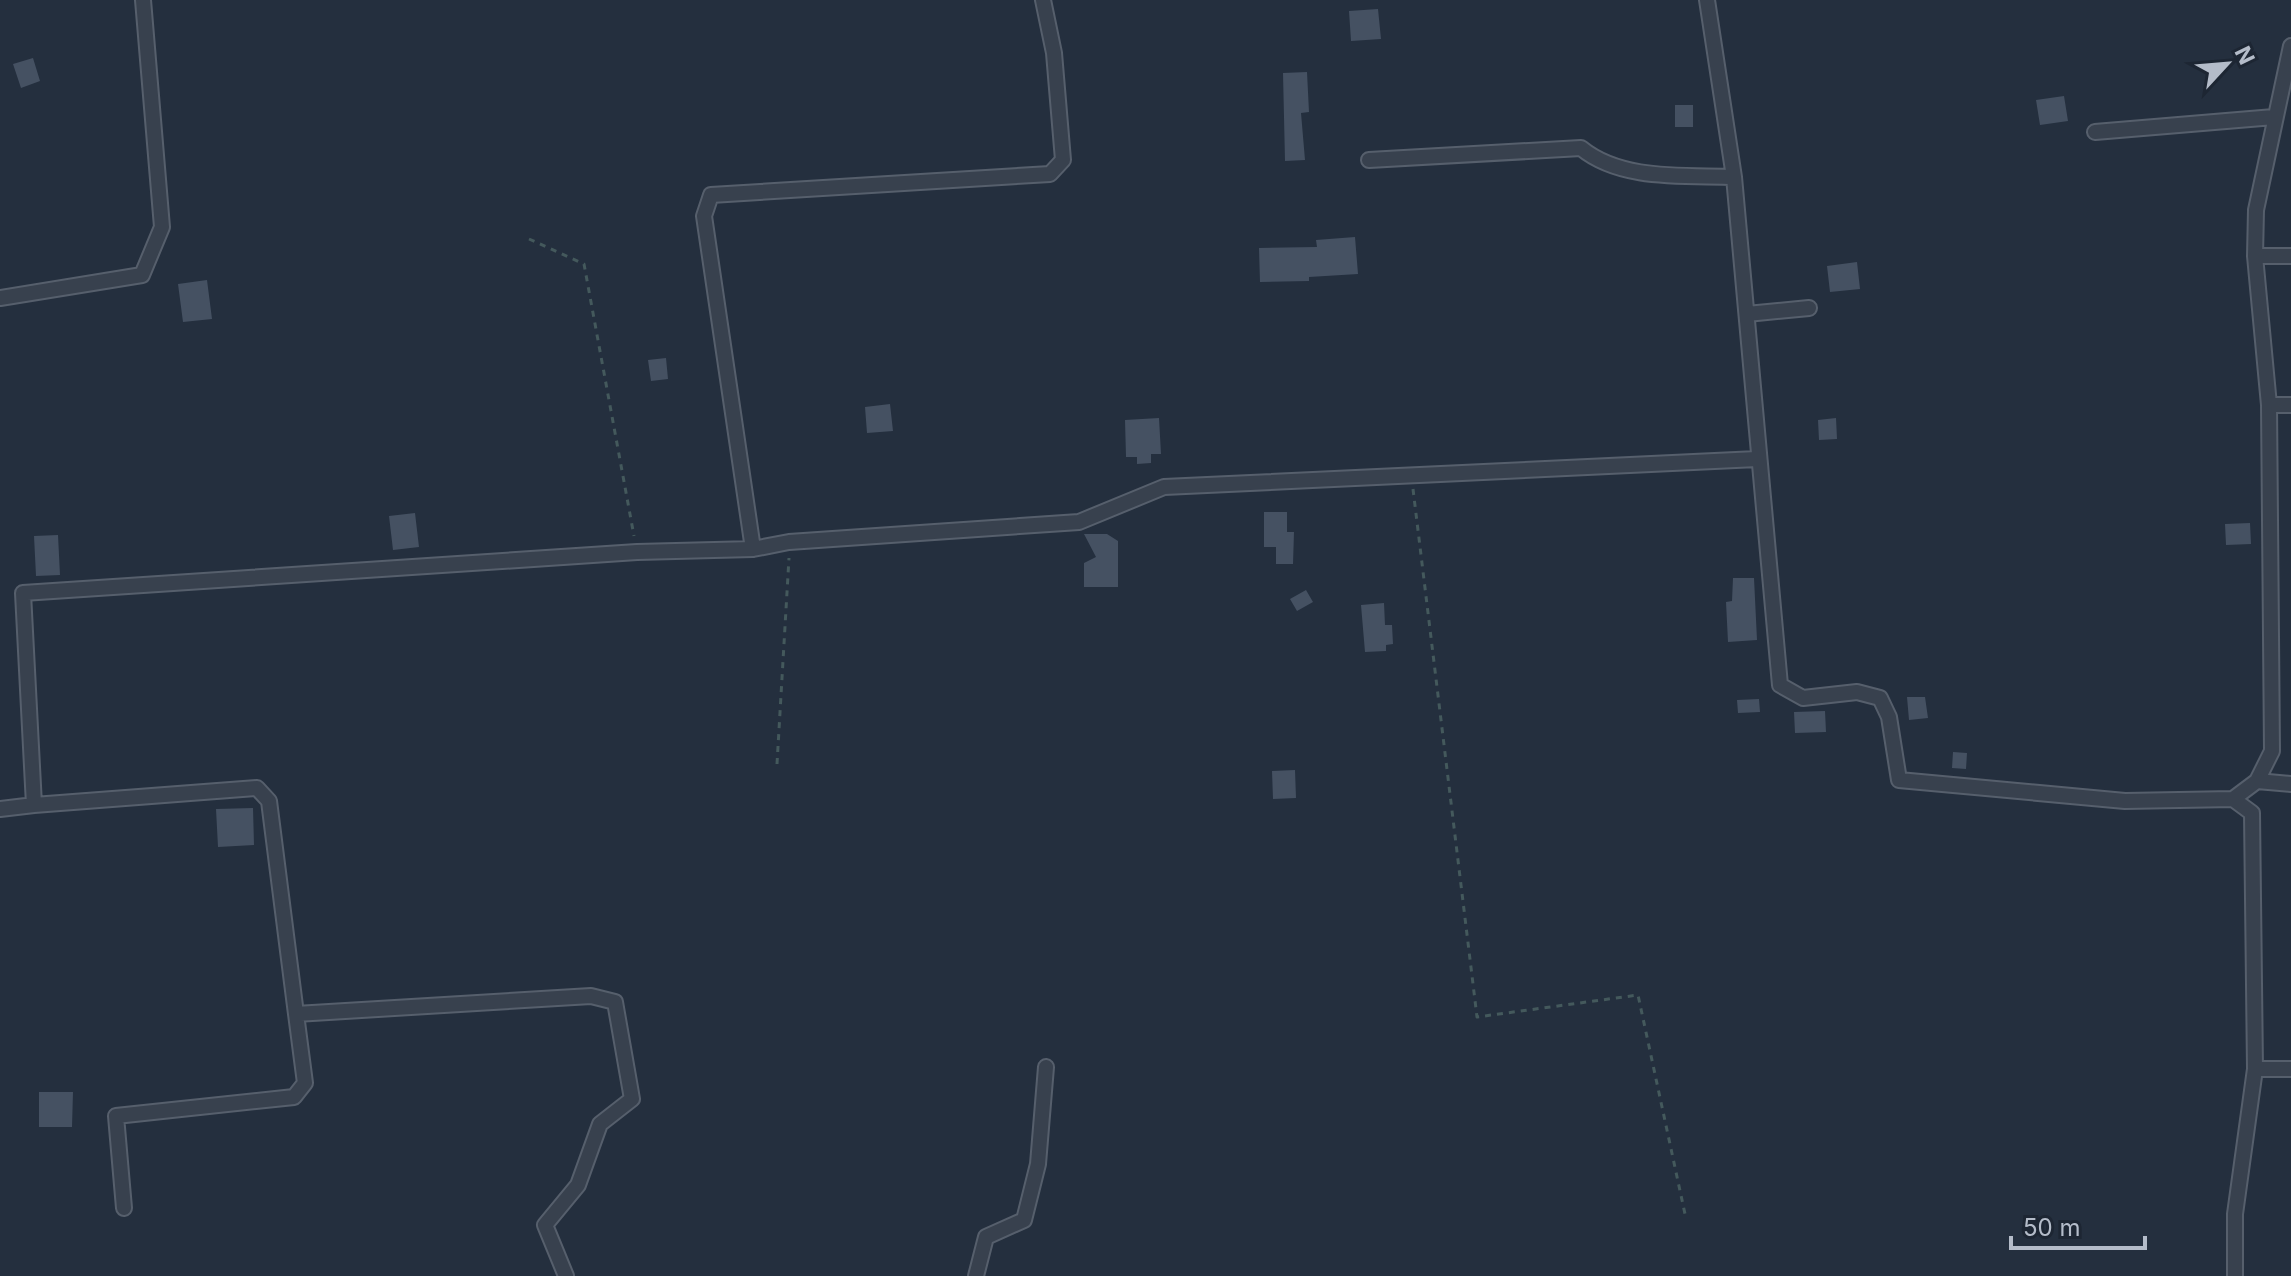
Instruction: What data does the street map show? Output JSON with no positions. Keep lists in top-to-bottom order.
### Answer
{
  "scale_bar": "50 m",
  "north": "top right"
}
